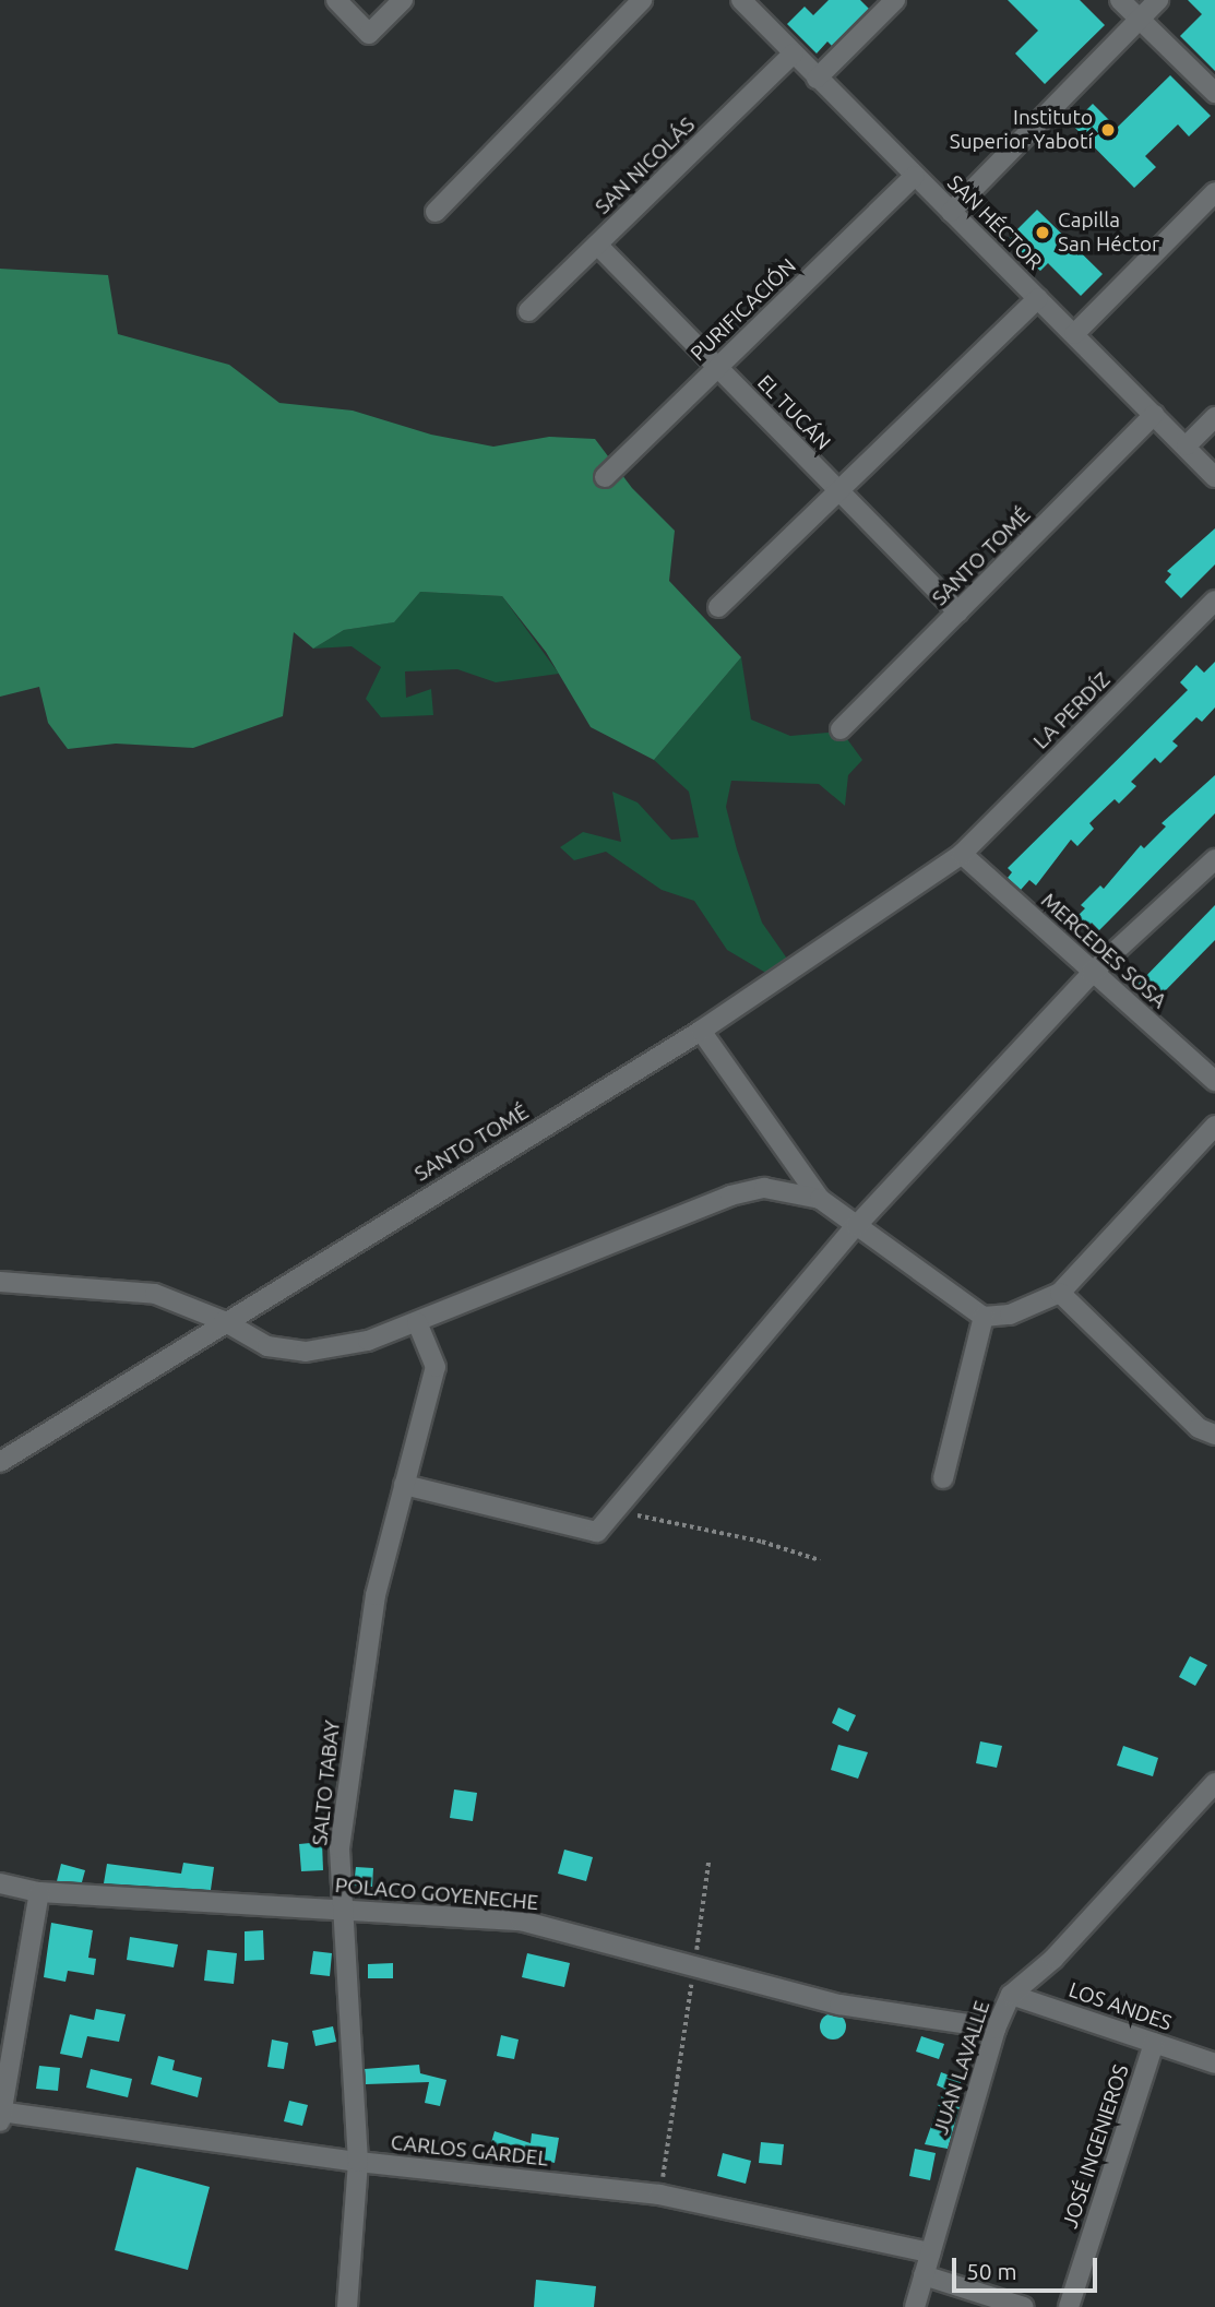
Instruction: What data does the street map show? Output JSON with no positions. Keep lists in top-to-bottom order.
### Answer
{
  "streets": {
    "street": [
      "SAN NICOLÁS",
      "SAN HÉCTOR",
      "PURIFICACIÓN",
      "EL TUCÁN",
      "SANTO TOMÉ",
      "LA PERDÍZ",
      "MERCEDES SOSA",
      "SALTO TABAY",
      "POLACO GOYENECHE",
      "LOS ANDES",
      "JUAN LAVALLE",
      "JOSÉ INGENIEROS",
      "CARLOS GARDEL"
    ]
  },
  "crossings": [
    ["SAN NICOLÁS", "SAN HÉCTOR"],
    ["SAN NICOLÁS", "EL TUCÁN"],
    ["SAN HÉCTOR", "PURIFICACIÓN"],
    ["SAN HÉCTOR", "SANTO TOMÉ"],
    ["PURIFICACIÓN", "EL TUCÁN"],
    ["EL TUCÁN", "SANTO TOMÉ"],
    ["SANTO TOMÉ", "LA PERDÍZ"],
    ["SANTO TOMÉ", "MERCEDES SOSA"],
    ["LA PERDÍZ", "MERCEDES SOSA"],
    ["SALTO TABAY", "POLACO GOYENECHE"],
    ["SALTO TABAY", "CARLOS GARDEL"],
    ["POLACO GOYENECHE", "JUAN LAVALLE"],
    ["LOS ANDES", "JUAN LAVALLE"],
    ["LOS ANDES", "JOSÉ INGENIEROS"],
    ["JUAN LAVALLE", "CARLOS GARDEL"]
  ],
  "places": ["Instituto Superior Yabotí", "Capilla San Héctor"],
  "scale_bar": "50 m"
}
